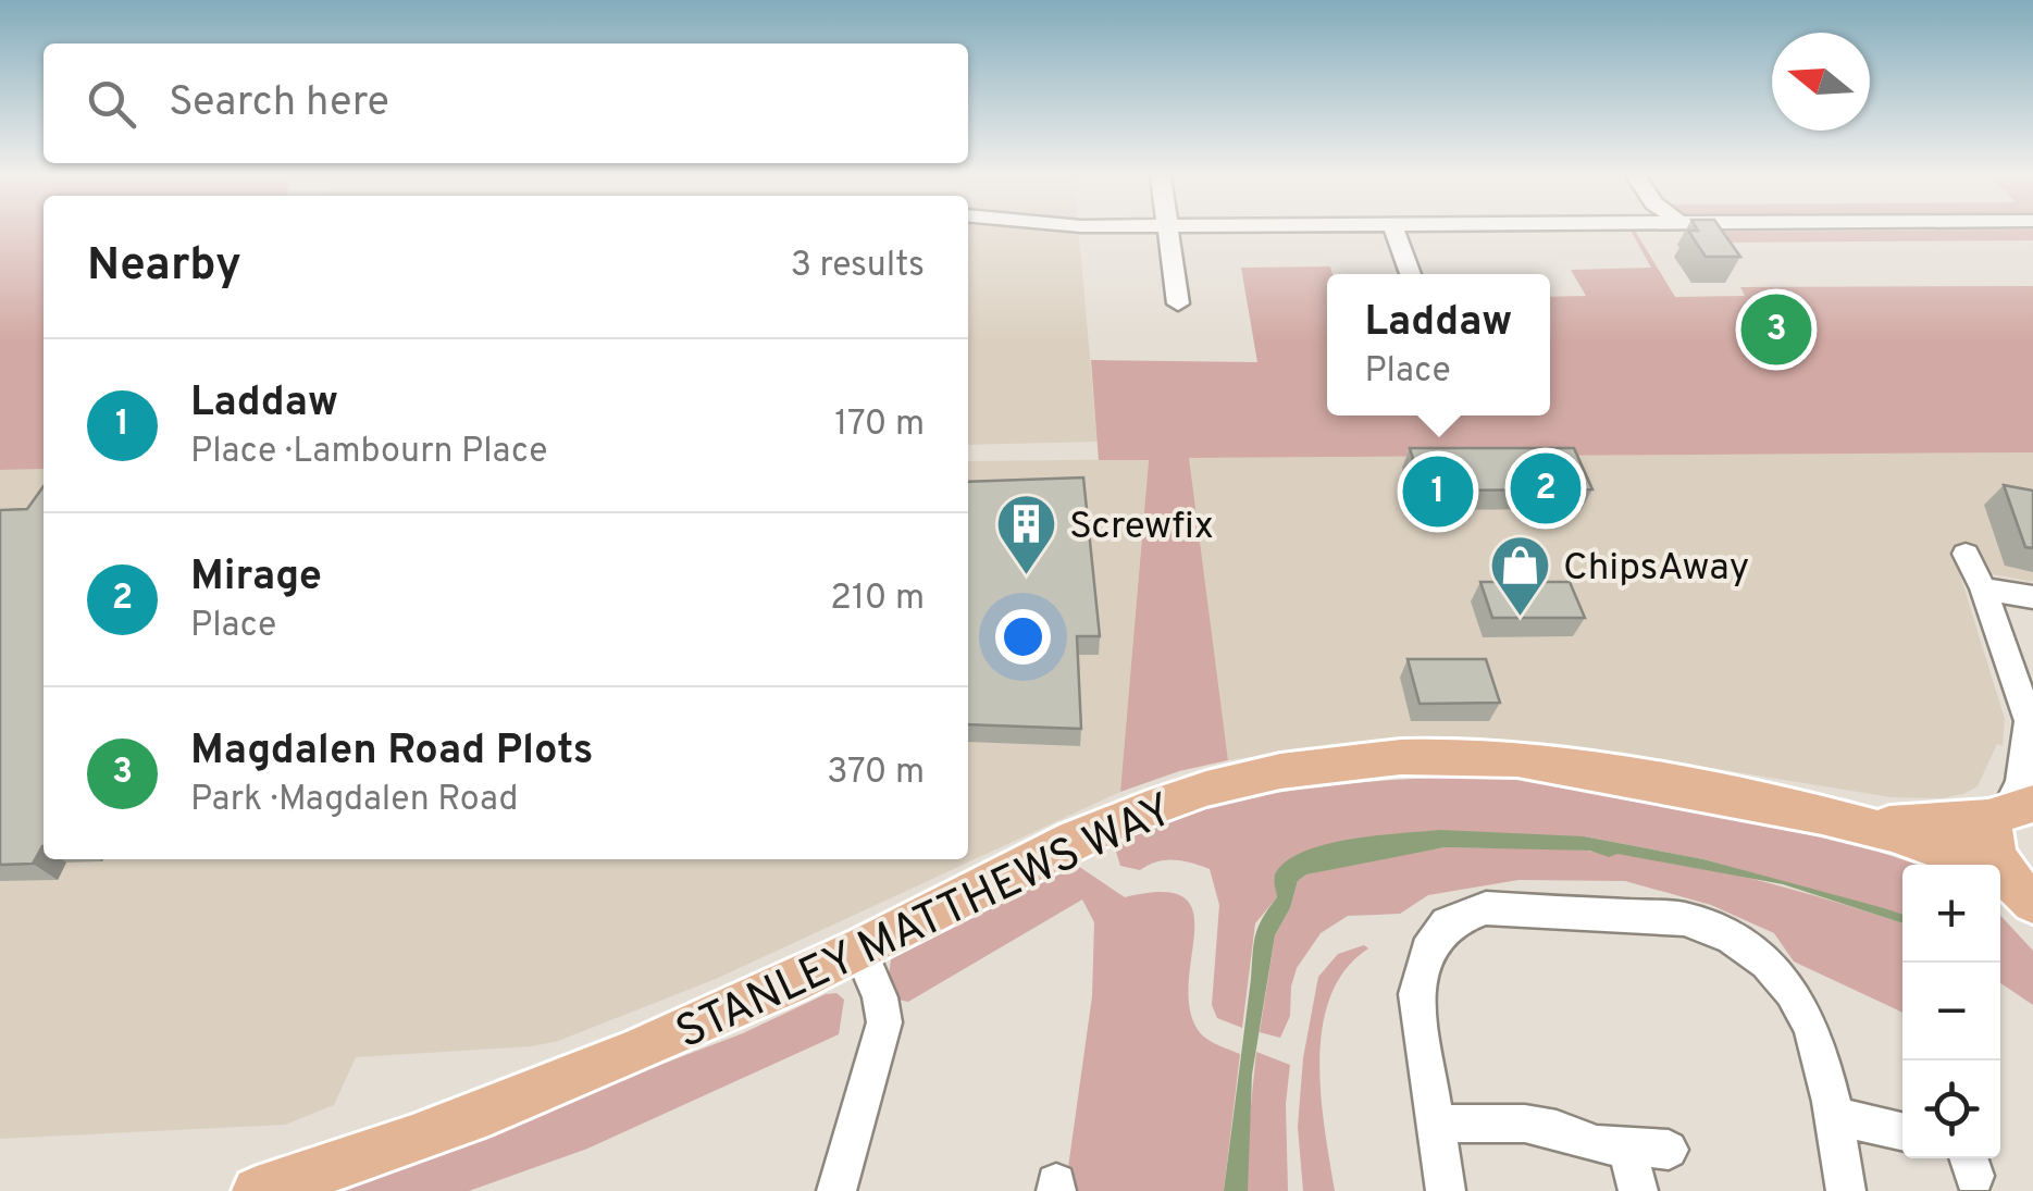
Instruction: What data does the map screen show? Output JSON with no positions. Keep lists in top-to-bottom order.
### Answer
{
  "streets": {
    "main road": ["STANLEY MATTHEWS WAY"]
  },
  "places": {
    "building": ["Screwfix"],
    "shop": ["ChipsAway"]
  },
  "north": "left",
  "page": {
    "search": "Search here",
    "heading": ["Nearby", "3 results"],
    "popup": ["Laddaw", "Place"],
    "pins": ["3", "2", "1"],
    "list": [
      {
        "mark": "1",
        "name": "Laddaw",
        "note": "Place · Lambourn Place",
        "value": "170 m"
      },
      {
        "mark": "2",
        "name": "Mirage",
        "note": "Place",
        "value": "210 m"
      },
      {
        "mark": "3",
        "name": "Magdalen Road Plots",
        "note": "Park · Magdalen Road",
        "value": "370 m"
      }
    ],
    "map_buttons": ["+", "−"]
  }
}
